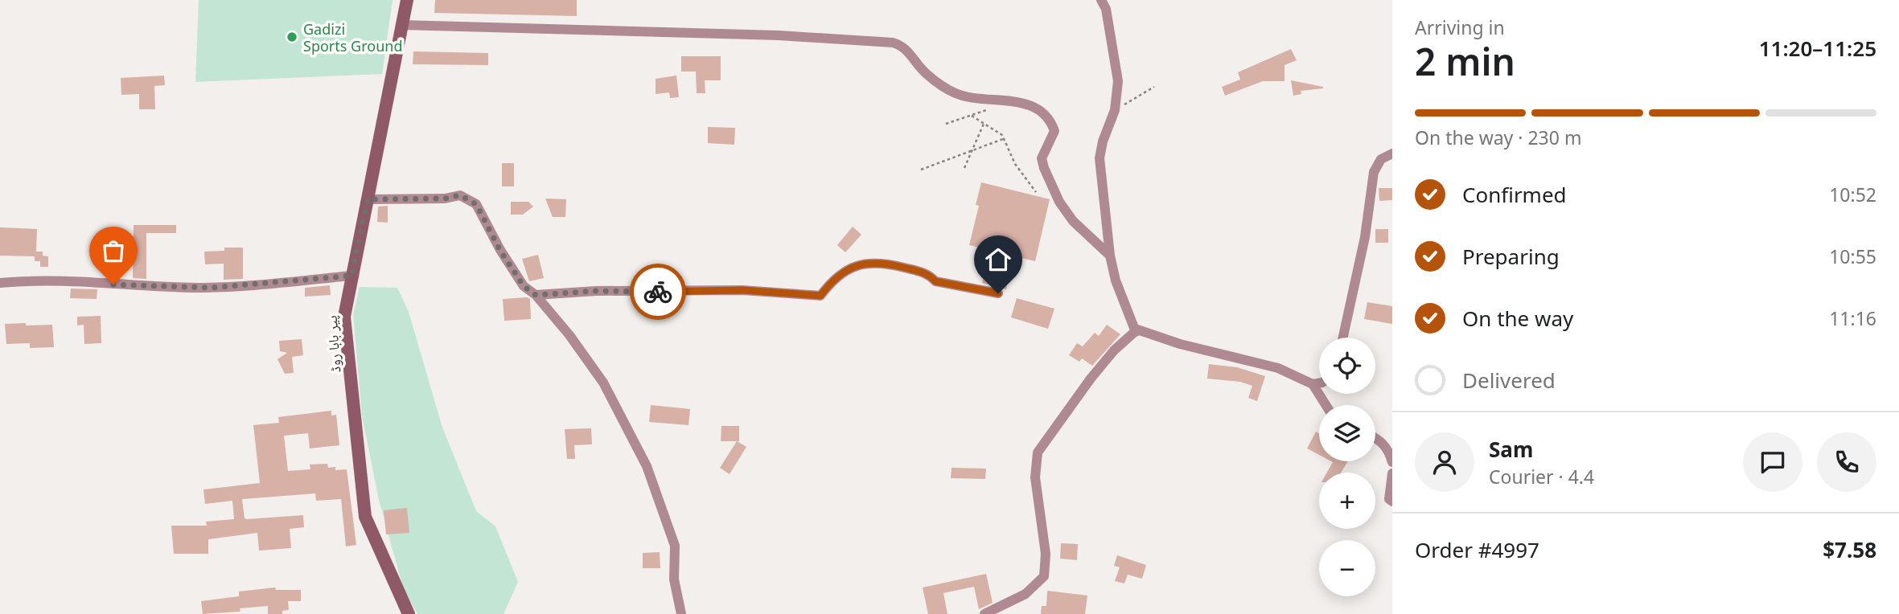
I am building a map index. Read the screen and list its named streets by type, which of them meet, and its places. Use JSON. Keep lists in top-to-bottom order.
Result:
{
  "streets": {
    "main road": ["پیر بابا روڈ"]
  },
  "places": ["Gadizi Sports Ground"],
  "page": {
    "heading": ["2 min", "Arriving in", "11:20–11:25"],
    "panel": [
      "Sam",
      "Courier · 4.4",
      "Order #4997",
      "$7.58"
    ],
    "bar": "On the way · 230 m",
    "list": [
      ["Confirmed", "10:52"],
      ["Preparing", "10:55"],
      ["On the way", "11:16"],
      "Delivered"
    ],
    "map_buttons": ["+", "−"]
  }
}
